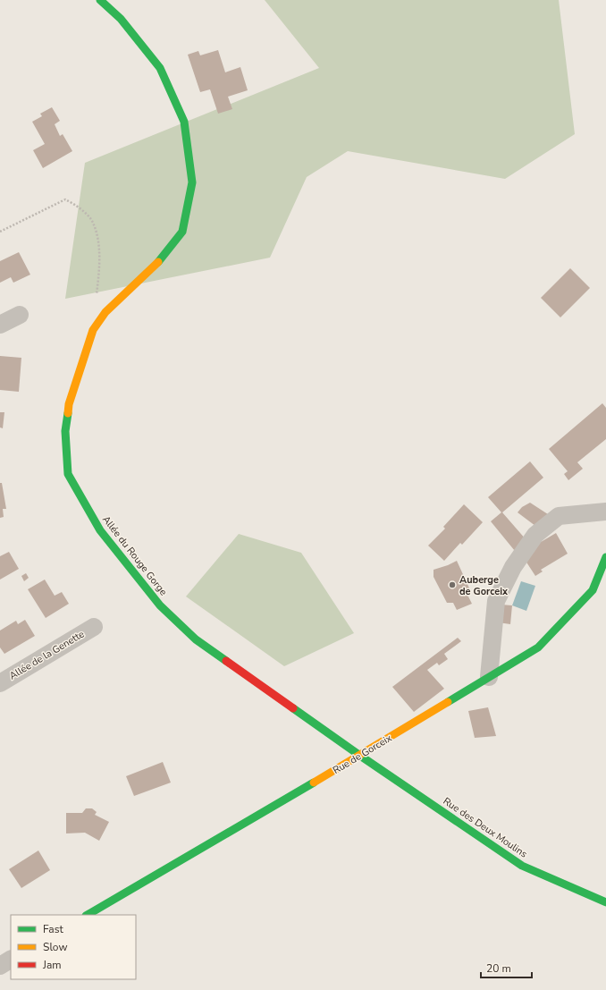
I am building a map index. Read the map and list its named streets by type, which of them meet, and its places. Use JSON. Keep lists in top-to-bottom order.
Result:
{
  "streets": {
    "street": [
      "Allée du Rouge Gorge",
      "Allée de la Genette",
      "Rue de Gorceix",
      "Rue des Deux Moulins"
    ]
  },
  "crossings": [
    ["Allée du Rouge Gorge", "Rue de Gorceix"],
    ["Allée du Rouge Gorge", "Rue des Deux Moulins"],
    ["Rue de Gorceix", "Rue des Deux Moulins"]
  ],
  "places": ["Auberge de Gorceix"],
  "legend": ["Fast", "Slow", "Jam"],
  "scale_bar": "20 m"
}
